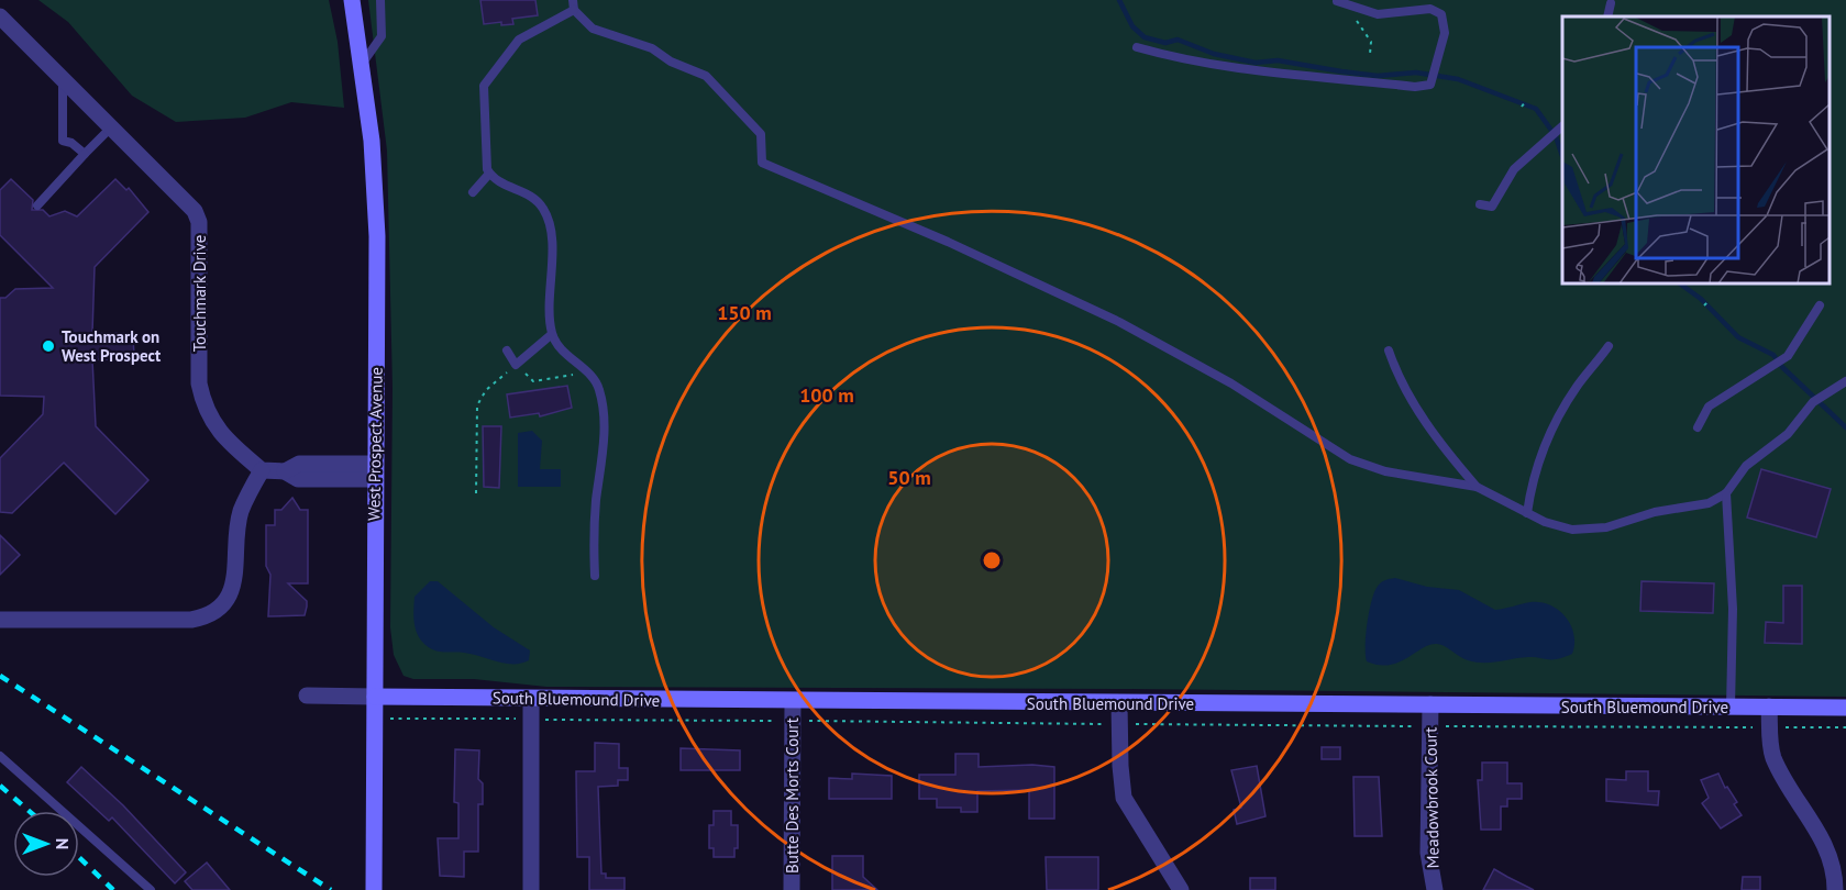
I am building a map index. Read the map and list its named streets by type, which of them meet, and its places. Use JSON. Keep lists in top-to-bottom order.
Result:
{
  "streets": {
    "main road": ["West Prospect Avenue", "South Bluemound Drive"],
    "street": ["Touchmark Drive", "Butte Des Morts Court", "Meadowbrook Court"]
  },
  "crossings": [
    ["West Prospect Avenue", "South Bluemound Drive"],
    ["South Bluemound Drive", "Butte Des Morts Court"],
    ["South Bluemound Drive", "Meadowbrook Court"]
  ],
  "places": ["Touchmark on West Prospect"],
  "north": "right",
  "rings": ["150 m", "100 m", "50 m"]
}
